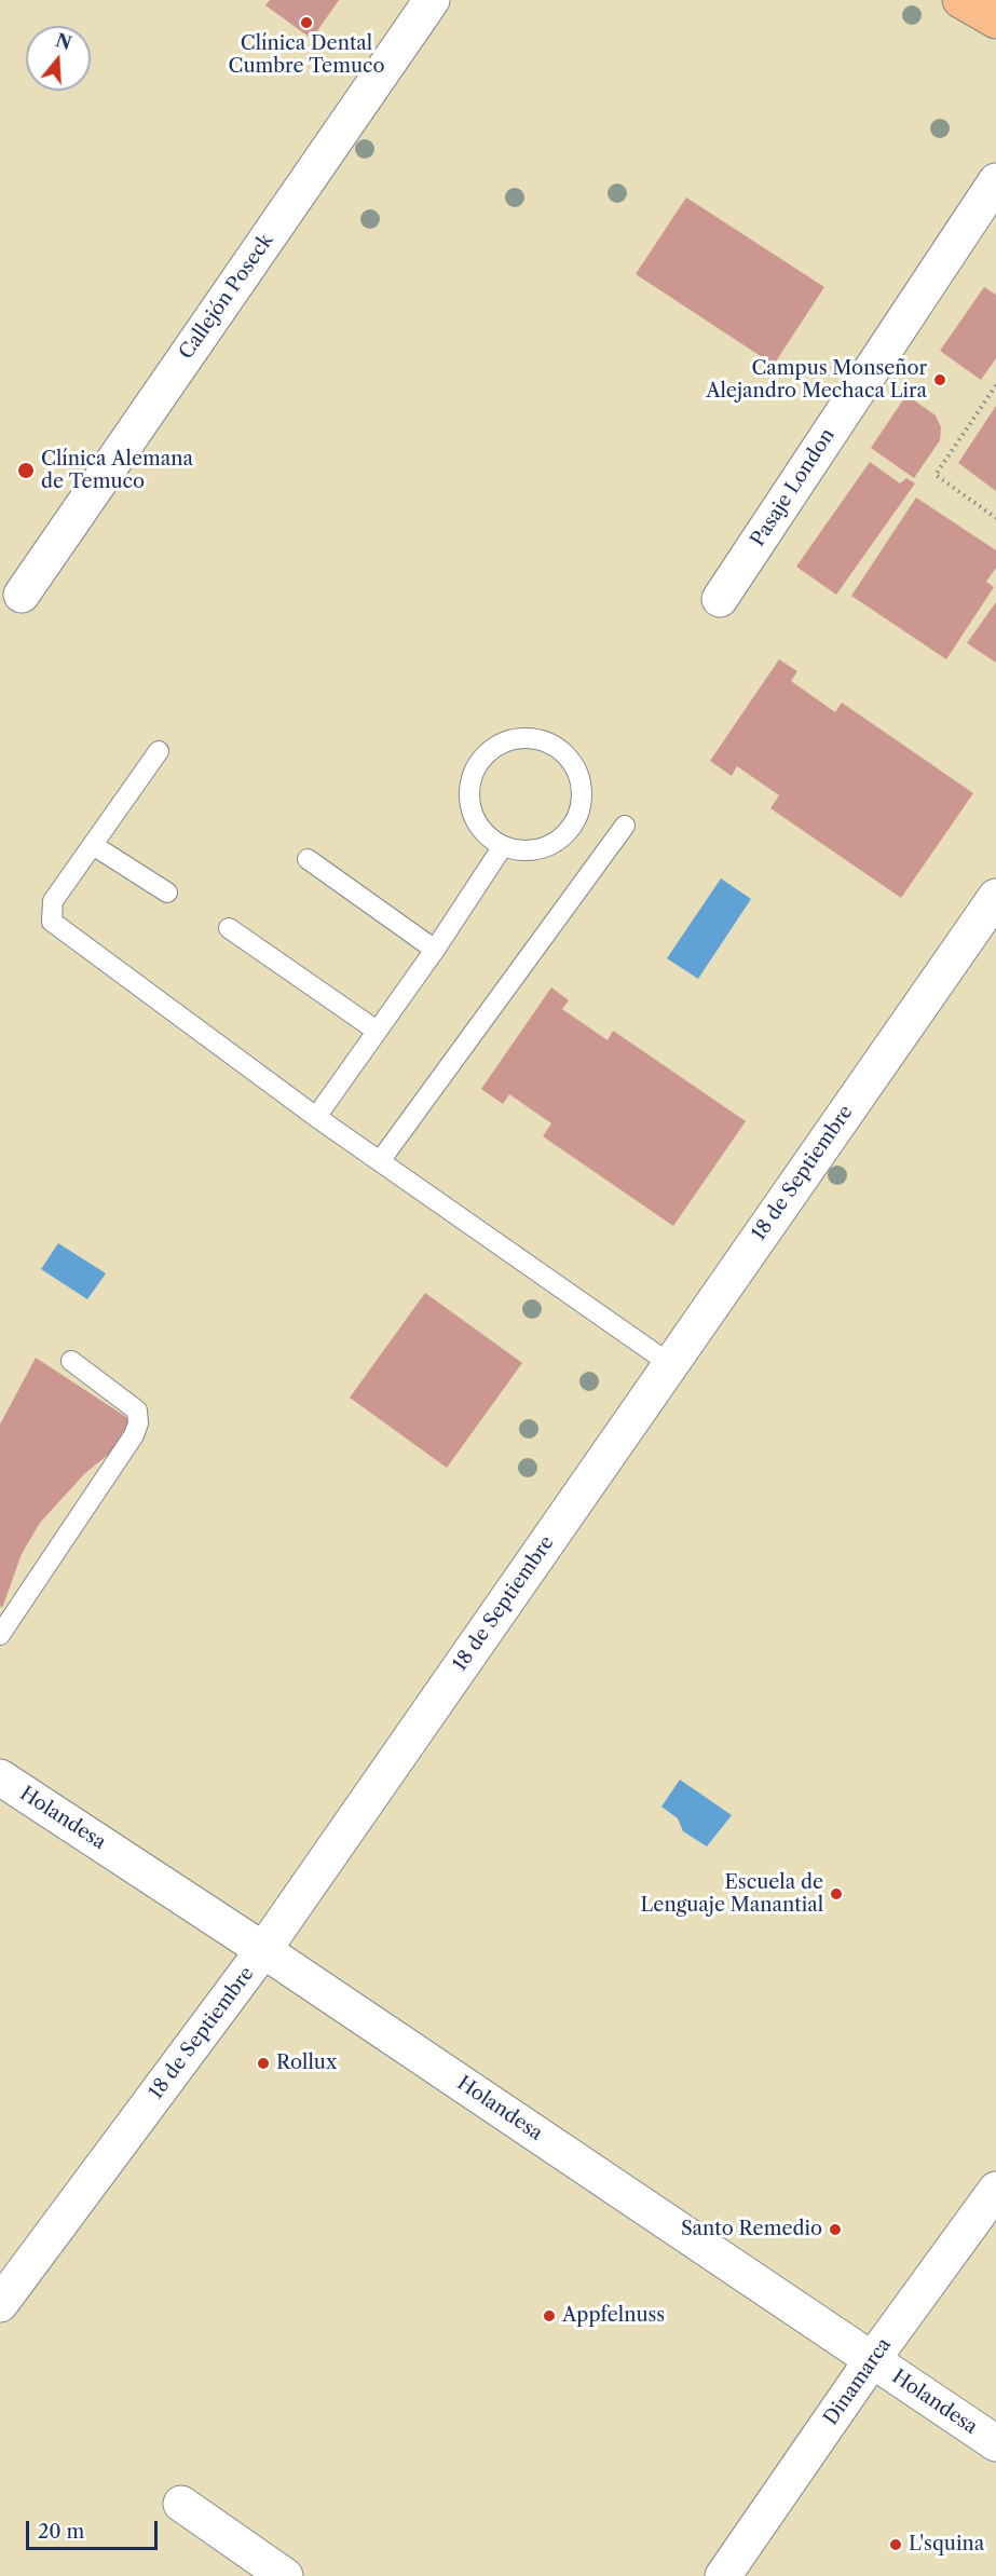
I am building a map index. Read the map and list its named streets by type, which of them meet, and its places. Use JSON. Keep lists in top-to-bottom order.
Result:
{
  "streets": {
    "street": [
      "Callejón Poseck",
      "Pasaje London",
      "18 de Septiembre",
      "Holandesa",
      "Dinamarca"
    ]
  },
  "crossings": [
    ["18 de Septiembre", "Holandesa"],
    ["Holandesa", "Dinamarca"]
  ],
  "places": [
    "Clínica Dental Cumbre Temuco",
    "Campus Monseñor Alejandro Mechaca Lira",
    "Clínica Alemana de Temuco",
    "Escuela de Lenguaje Manantial",
    "Rollux",
    "Santo Remedio",
    "Appfelnuss",
    "L'squina"
  ],
  "scale_bar": "20 m",
  "north": "top"
}
